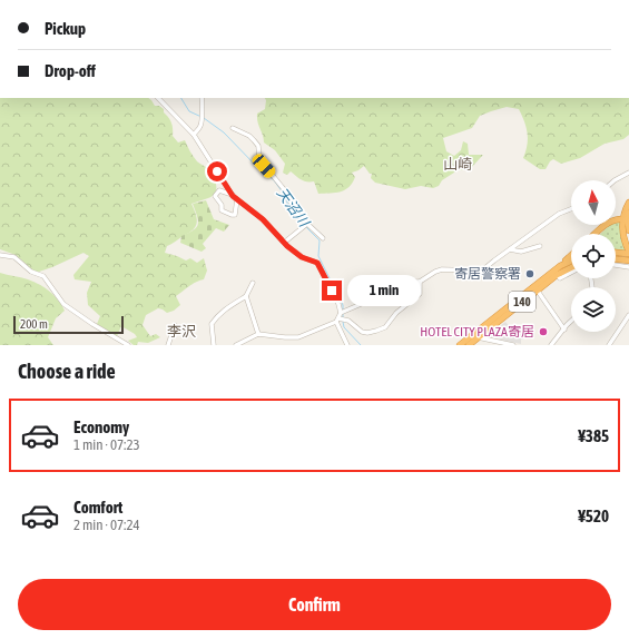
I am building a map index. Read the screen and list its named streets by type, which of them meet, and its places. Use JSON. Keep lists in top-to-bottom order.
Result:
{
  "streets": {
    "highway": ["140"]
  },
  "districts": ["山崎", "李沢"],
  "water": ["天沼川"],
  "places": ["寄居警察署", "HOTEL CITY PLAZA寄居"],
  "scale_bar": "200 m",
  "north": "top",
  "page": {
    "banner": ["Pickup", "Drop-off"],
    "bubble": "1 min",
    "scale": "200 m",
    "heading": "Choose a ride",
    "list": [
      {
        "name": "Economy",
        "note": "1 min · 07:23",
        "value": "¥385"
      },
      {
        "name": "Comfort",
        "note": "2 min · 07:24",
        "value": "¥520"
      }
    ],
    "buttons": "Confirm"
  }
}
